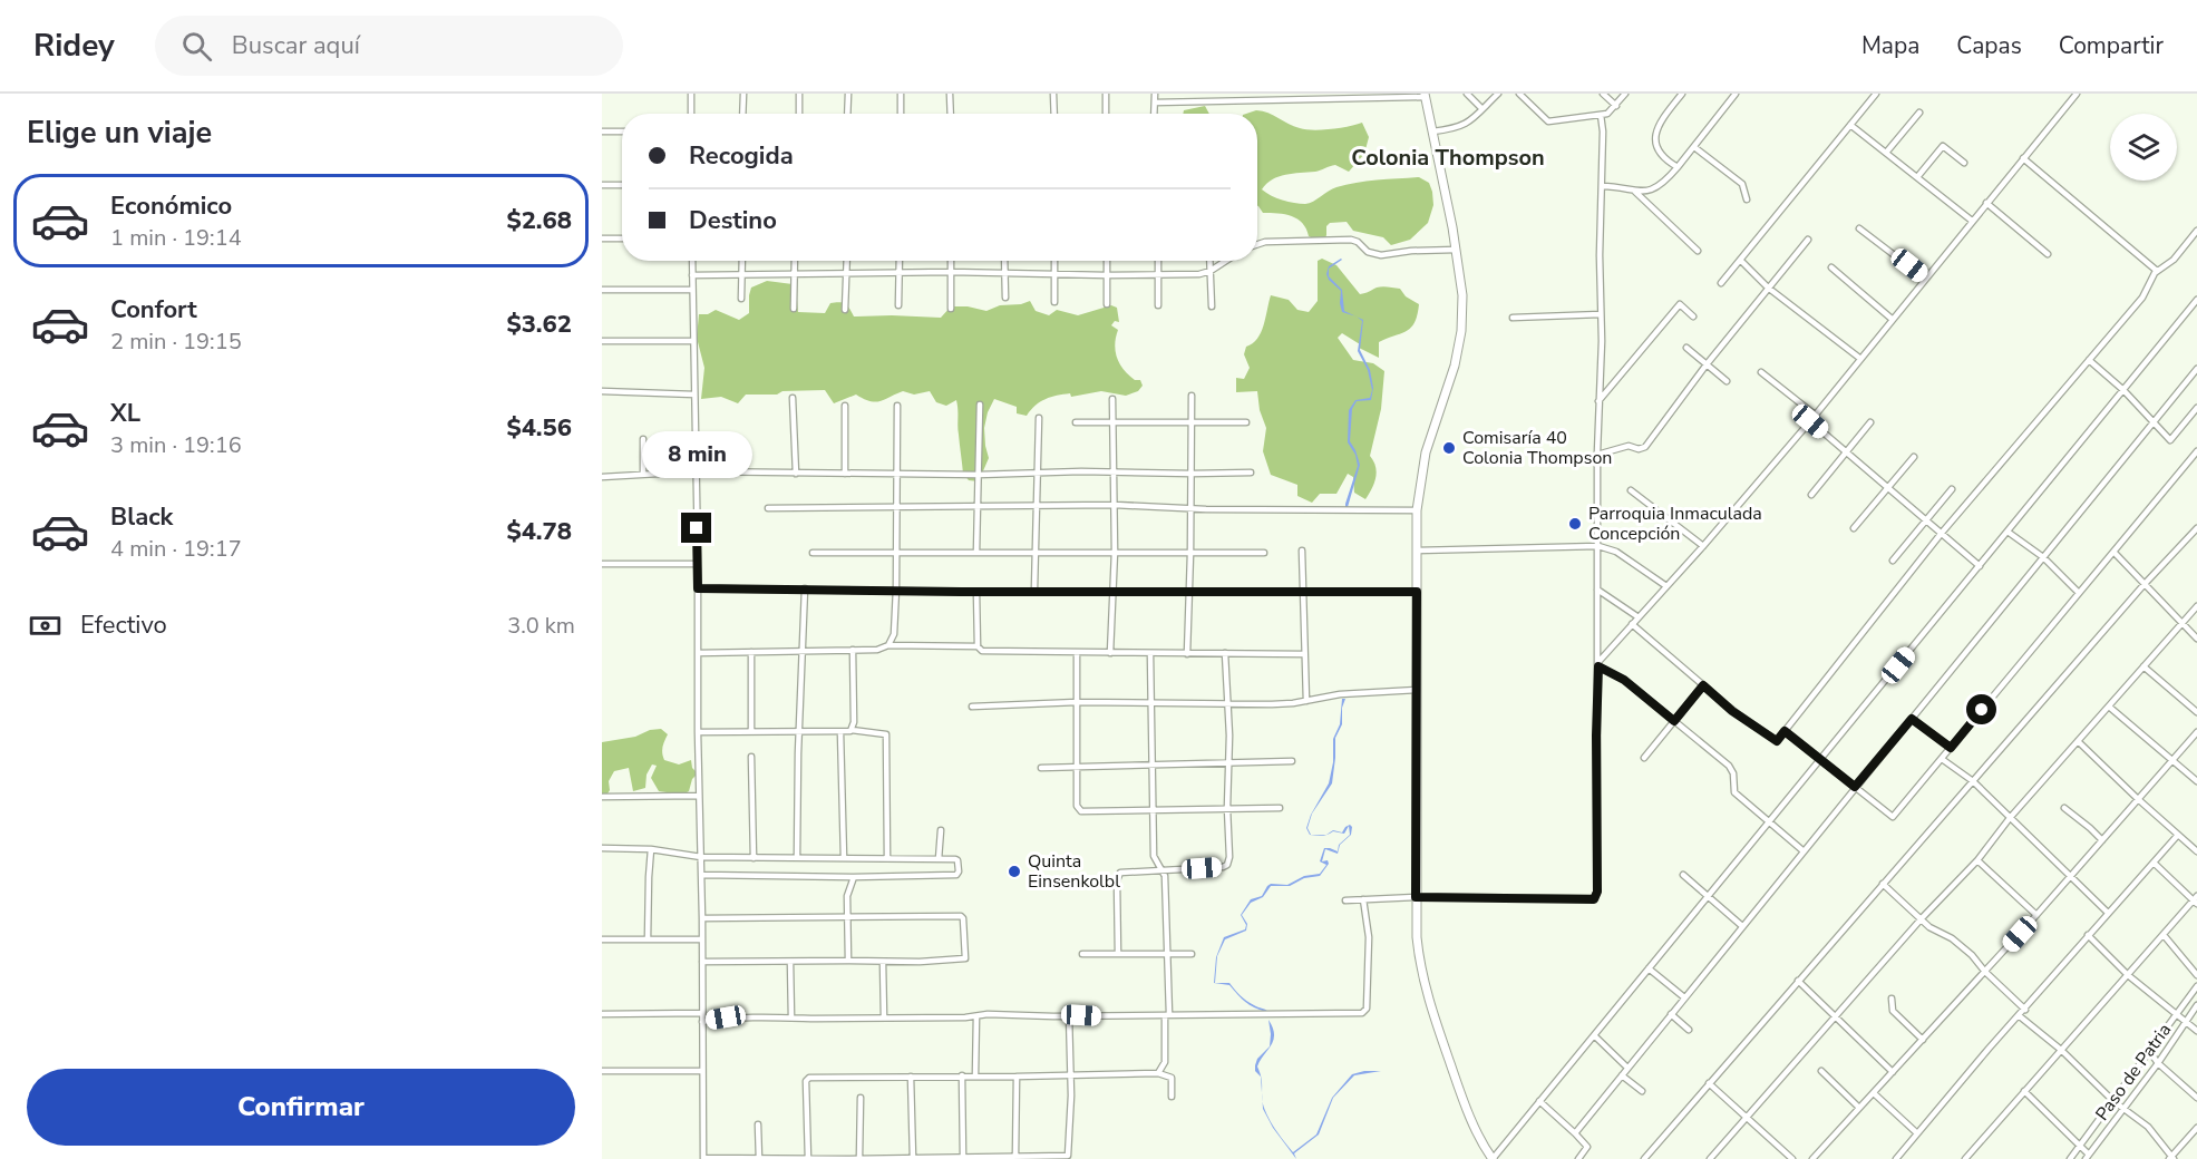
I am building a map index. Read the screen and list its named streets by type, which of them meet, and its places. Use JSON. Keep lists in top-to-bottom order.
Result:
{
  "streets": {
    "street": ["Paso de Patria"]
  },
  "districts": ["Colonia Thompson"],
  "places": ["Comisaría 40 Colonia Thompson", "Parroquia Inmaculada Concepción", "Quinta Einsenkolbl"],
  "page": {
    "header": "Ridey",
    "search": "Buscar aquí",
    "nav": ["Mapa", "Capas", "Compartir"],
    "heading": "Elige un viaje",
    "banner": ["Recogida", "Destino"],
    "list": [
      {
        "name": "Económico",
        "note": "1 min · 19:14",
        "value": "$2.68"
      },
      {
        "name": "Confort",
        "note": "2 min · 19:15",
        "value": "$3.62"
      },
      {
        "name": "XL",
        "note": "3 min · 19:16",
        "value": "$4.56"
      },
      {
        "name": "Black",
        "note": "4 min · 19:17",
        "value": "$4.78"
      }
    ],
    "bubble": "8 min",
    "pay": ["Efectivo", "3.0 km"],
    "buttons": "Confirmar"
  }
}
